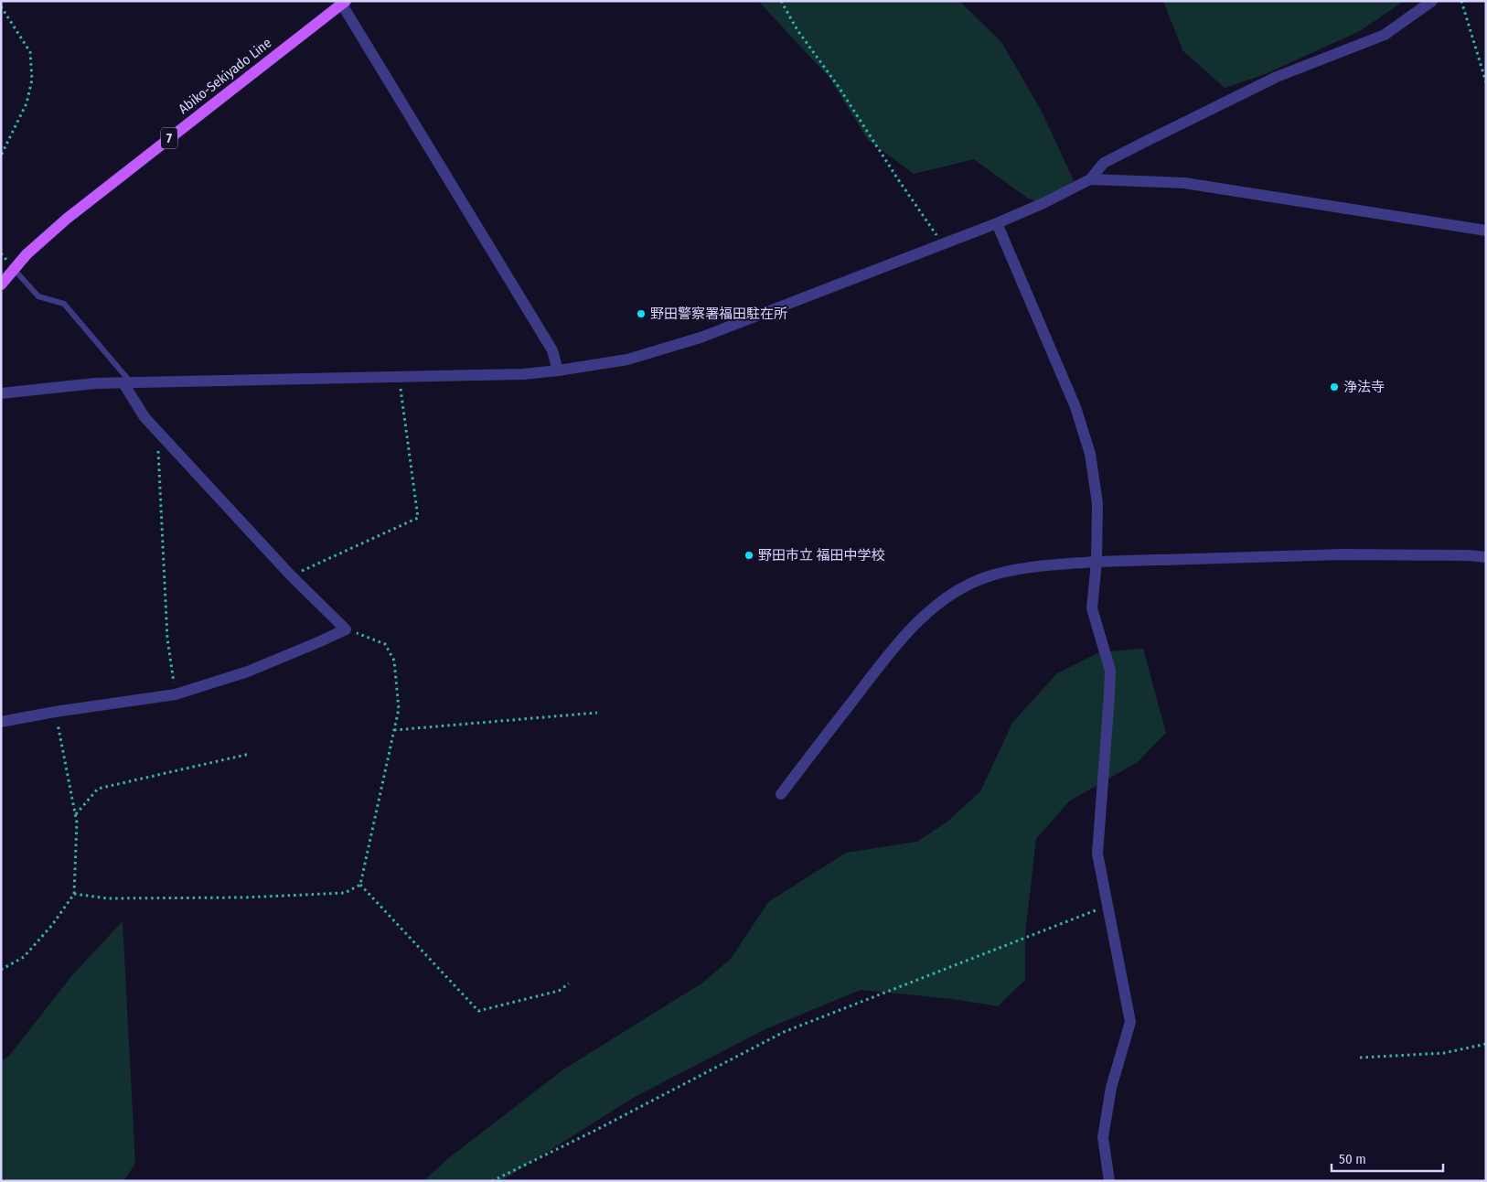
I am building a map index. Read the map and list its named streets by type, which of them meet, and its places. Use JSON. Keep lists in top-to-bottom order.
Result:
{
  "streets": {
    "main road": ["Abiko-Sekiyado Line", "7"]
  },
  "places": ["野田警察署福田駐在所", "浄法寺", "野田市立 福田中学校"],
  "scale_bar": "50 m"
}
